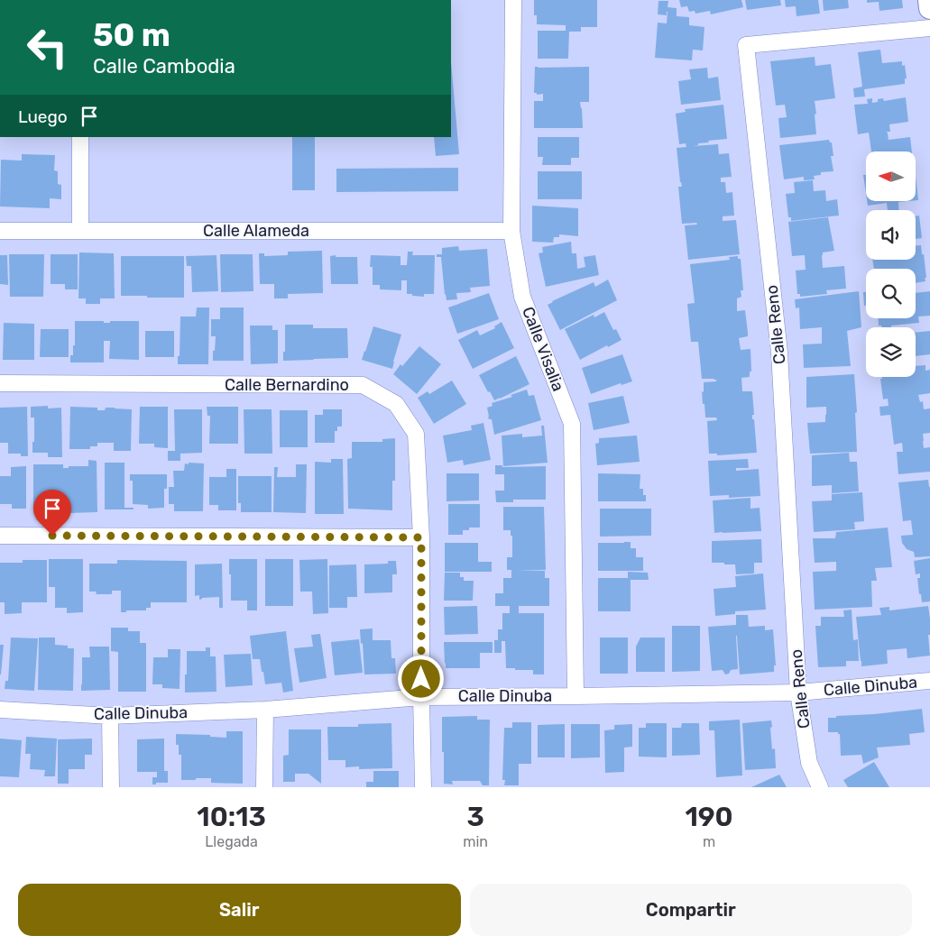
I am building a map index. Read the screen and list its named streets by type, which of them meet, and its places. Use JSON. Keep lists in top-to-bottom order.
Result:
{
  "streets": {
    "street": [
      "Calle Alameda",
      "Calle Reno",
      "Calle Visalia",
      "Calle Bernardino",
      "Calle Dinuba"
    ]
  },
  "crossings": [
    ["Calle Alameda", "Calle Visalia"],
    ["Calle Reno", "Calle Dinuba"],
    ["Calle Visalia", "Calle Dinuba"],
    ["Calle Bernardino", "Calle Dinuba"]
  ],
  "north": "left",
  "page": {
    "turn": ["50 m", "Calle Cambodia"],
    "then": "Luego",
    "eta": [
      "10:13",
      "Llegada",
      "3",
      "min",
      "190",
      "m"
    ],
    "buttons": ["Salir", "Compartir"]
  }
}
